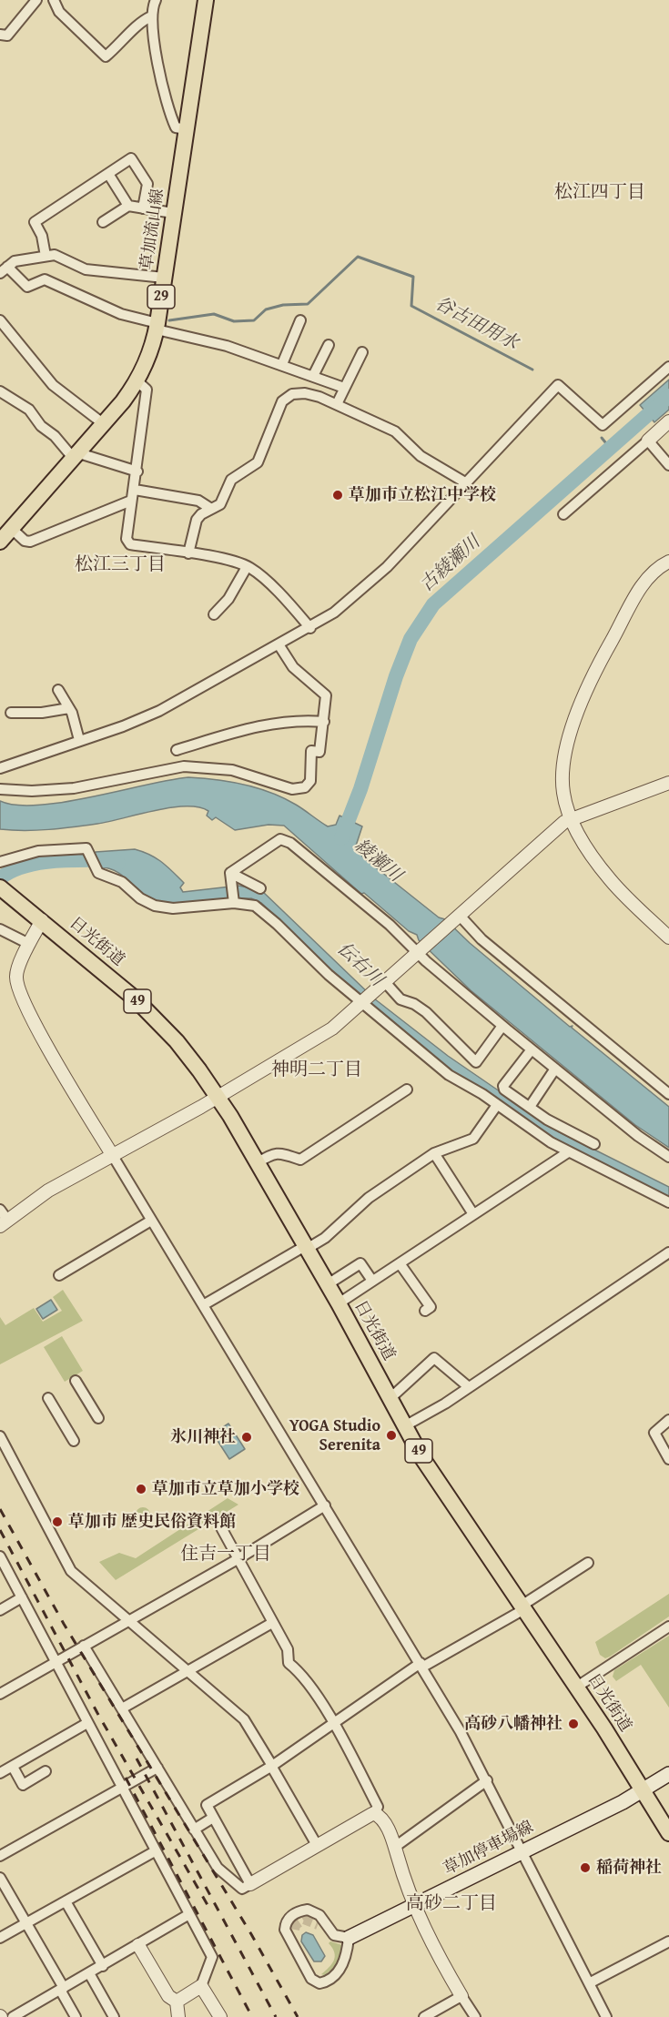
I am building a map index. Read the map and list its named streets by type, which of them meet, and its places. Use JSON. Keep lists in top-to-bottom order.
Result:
{
  "streets": {
    "main road": [
      "草加流山線",
      "29",
      "日光街道",
      "49",
      "草加停車場線"
    ]
  },
  "crossings": [
    ["日光街道", "草加停車場線"]
  ],
  "districts": [
    "松江四丁目",
    "松江三丁目",
    "神明二丁目",
    "住吉一丁目",
    "高砂二丁目"
  ],
  "water": [
    "谷古田用水",
    "古綾瀬川",
    "綾瀬川",
    "伝右川"
  ],
  "places": [
    "草加市立松江中学校",
    "YOGA Studio Serenita",
    "氷川神社",
    "草加市立草加小学校",
    "草加市 歴史民俗資料館",
    "高砂八幡神社",
    "稲荷神社"
  ]
}
